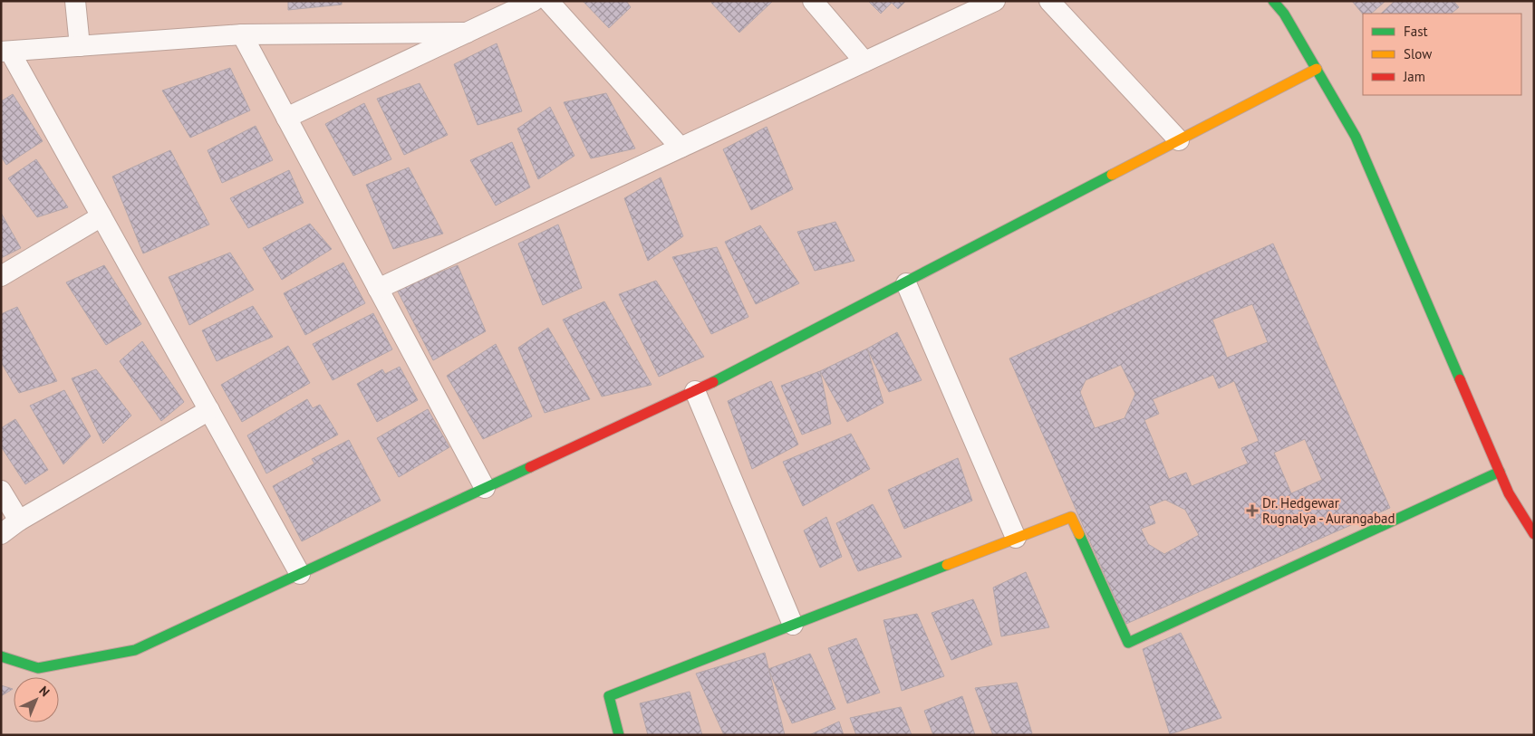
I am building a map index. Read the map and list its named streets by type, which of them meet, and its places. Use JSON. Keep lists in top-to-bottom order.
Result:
{
  "places": {
    "health": ["Dr. Hedgewar Rugnalya - Aurangabad"]
  },
  "legend": ["Fast", "Slow", "Jam"],
  "north": "top right"
}
